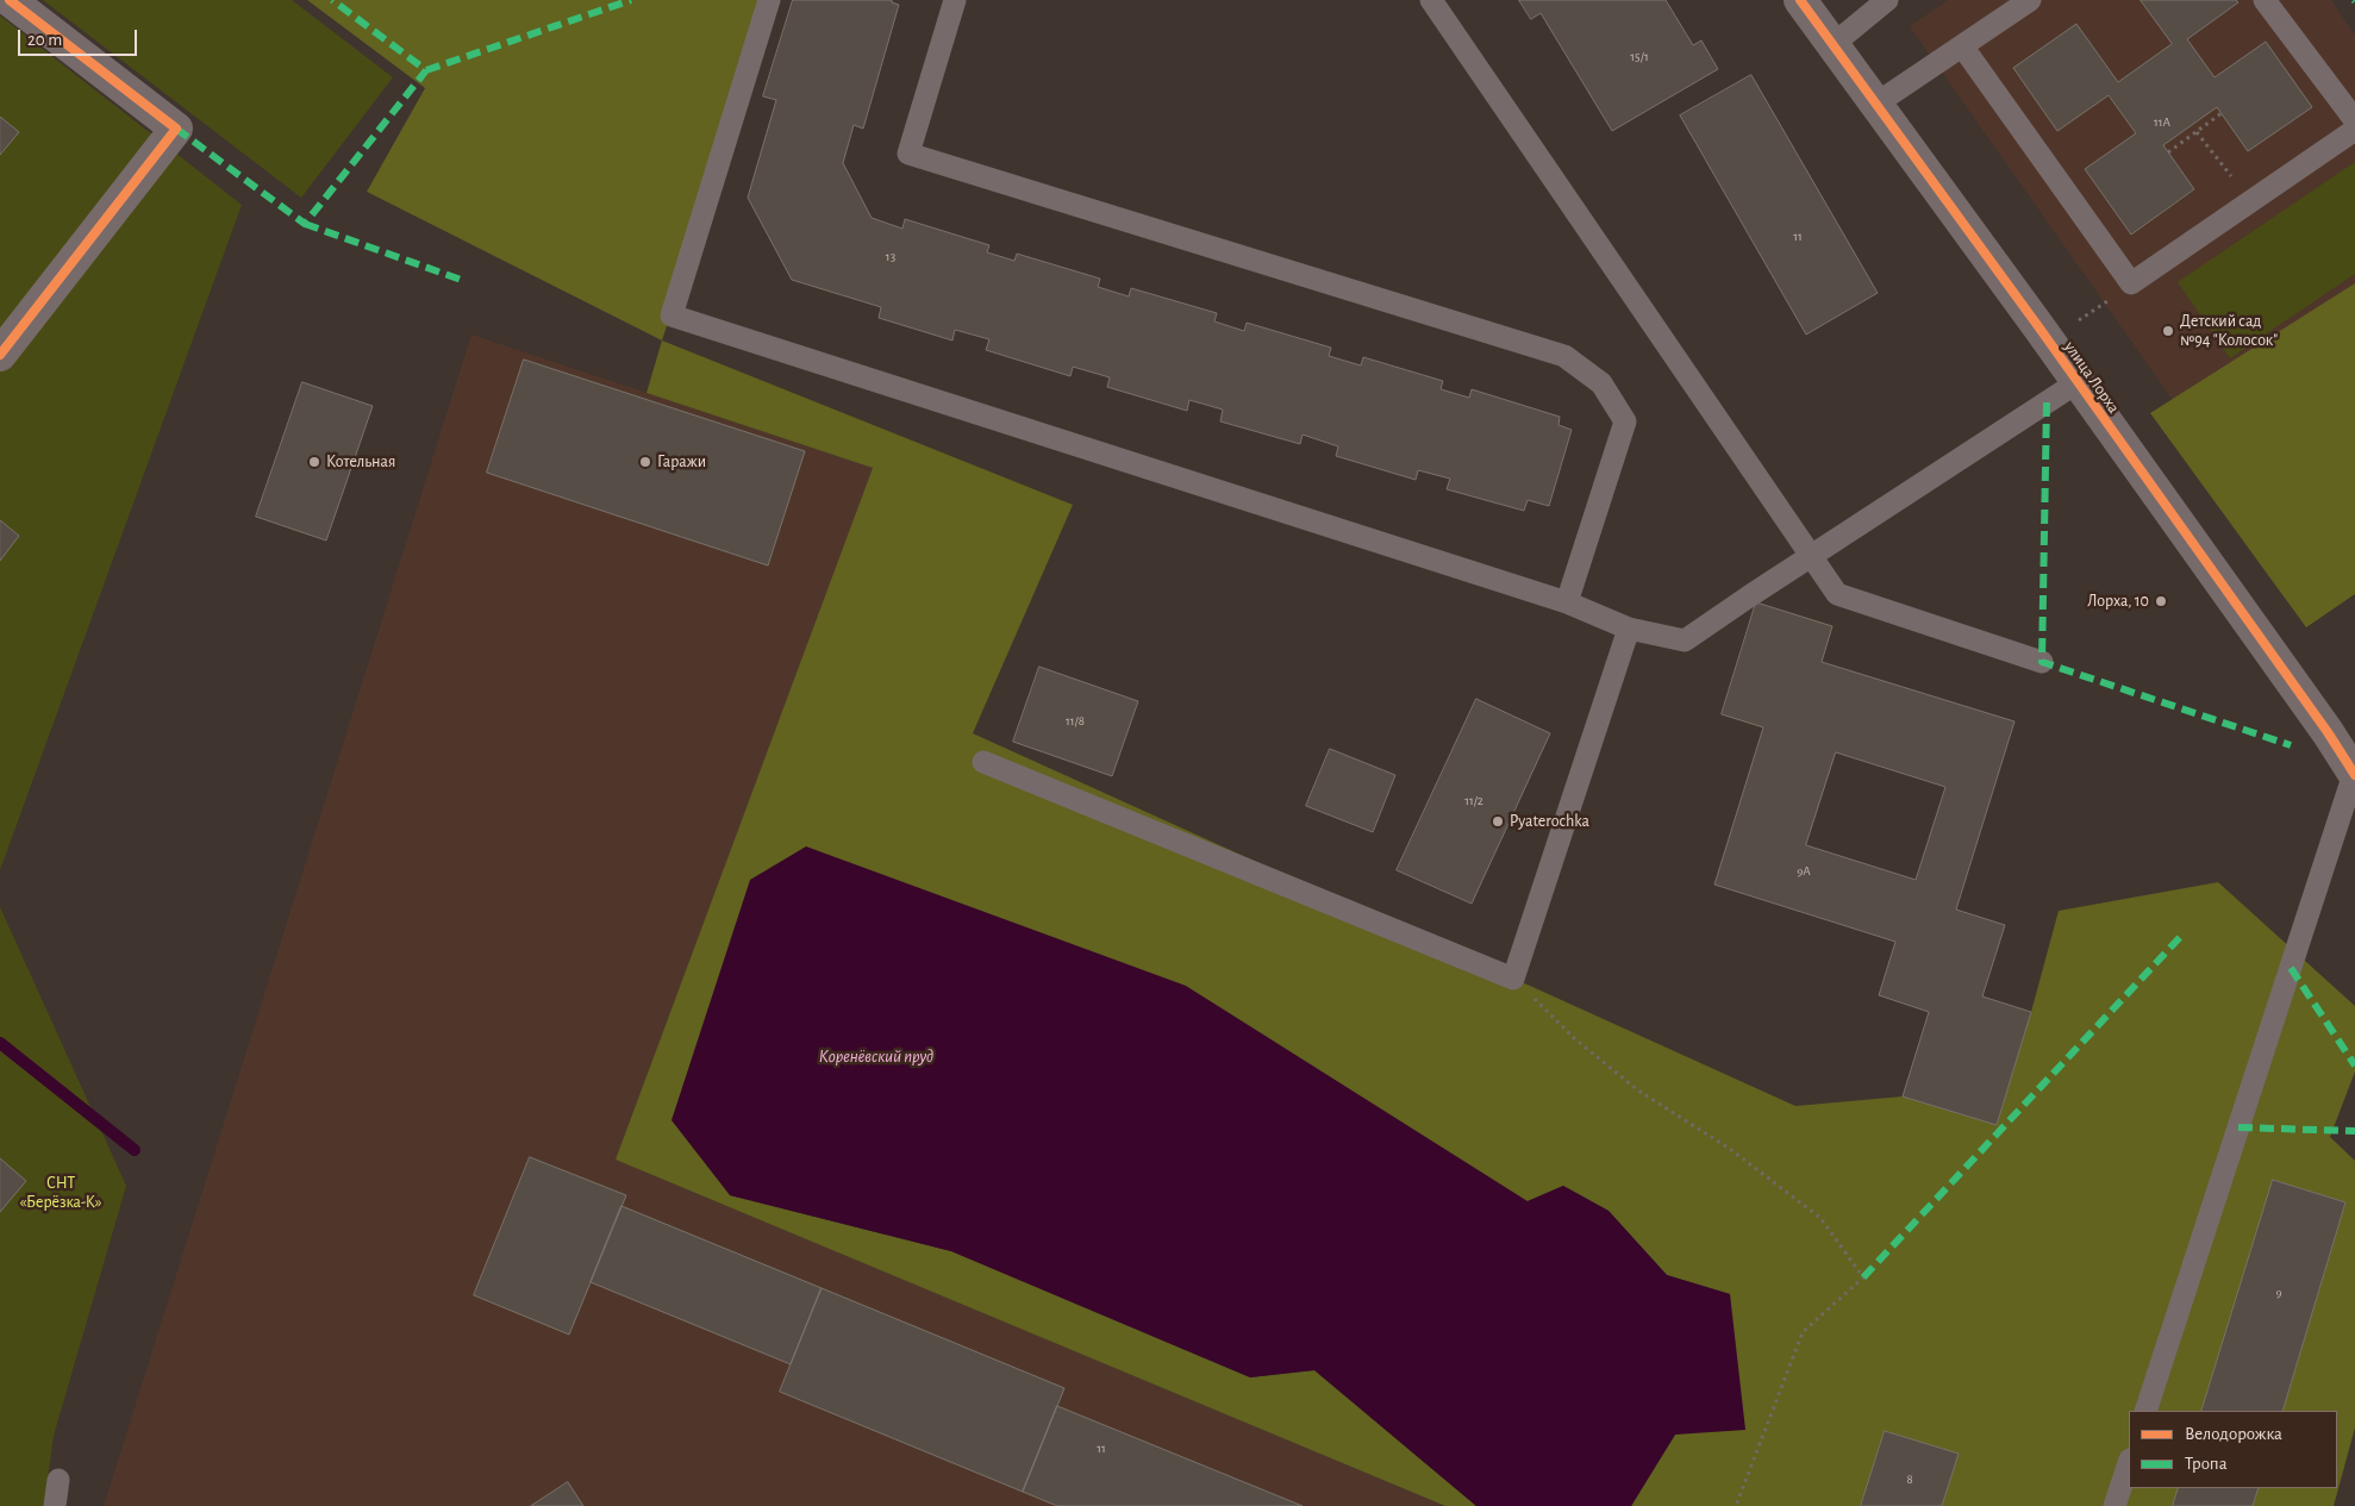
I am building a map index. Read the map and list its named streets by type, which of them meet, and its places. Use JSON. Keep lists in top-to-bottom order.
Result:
{
  "streets": {
    "street": ["улица Лорха"]
  },
  "water": ["Коренёвский пруд"],
  "parks": ["СНТ «Берёзка-К»"],
  "places": [
    "Детский сад №94 \"Колосок\"",
    "Котельная",
    "Гаражи",
    "Лорха, 10",
    "Pyaterochka"
  ],
  "house_numbers": [
    "15/1",
    "11А",
    "11",
    "13",
    "11/8",
    "11/2",
    "9А",
    "9",
    "11",
    "8"
  ],
  "legend": ["Велодорожка", "Тропа"],
  "scale_bar": "20 m"
}
